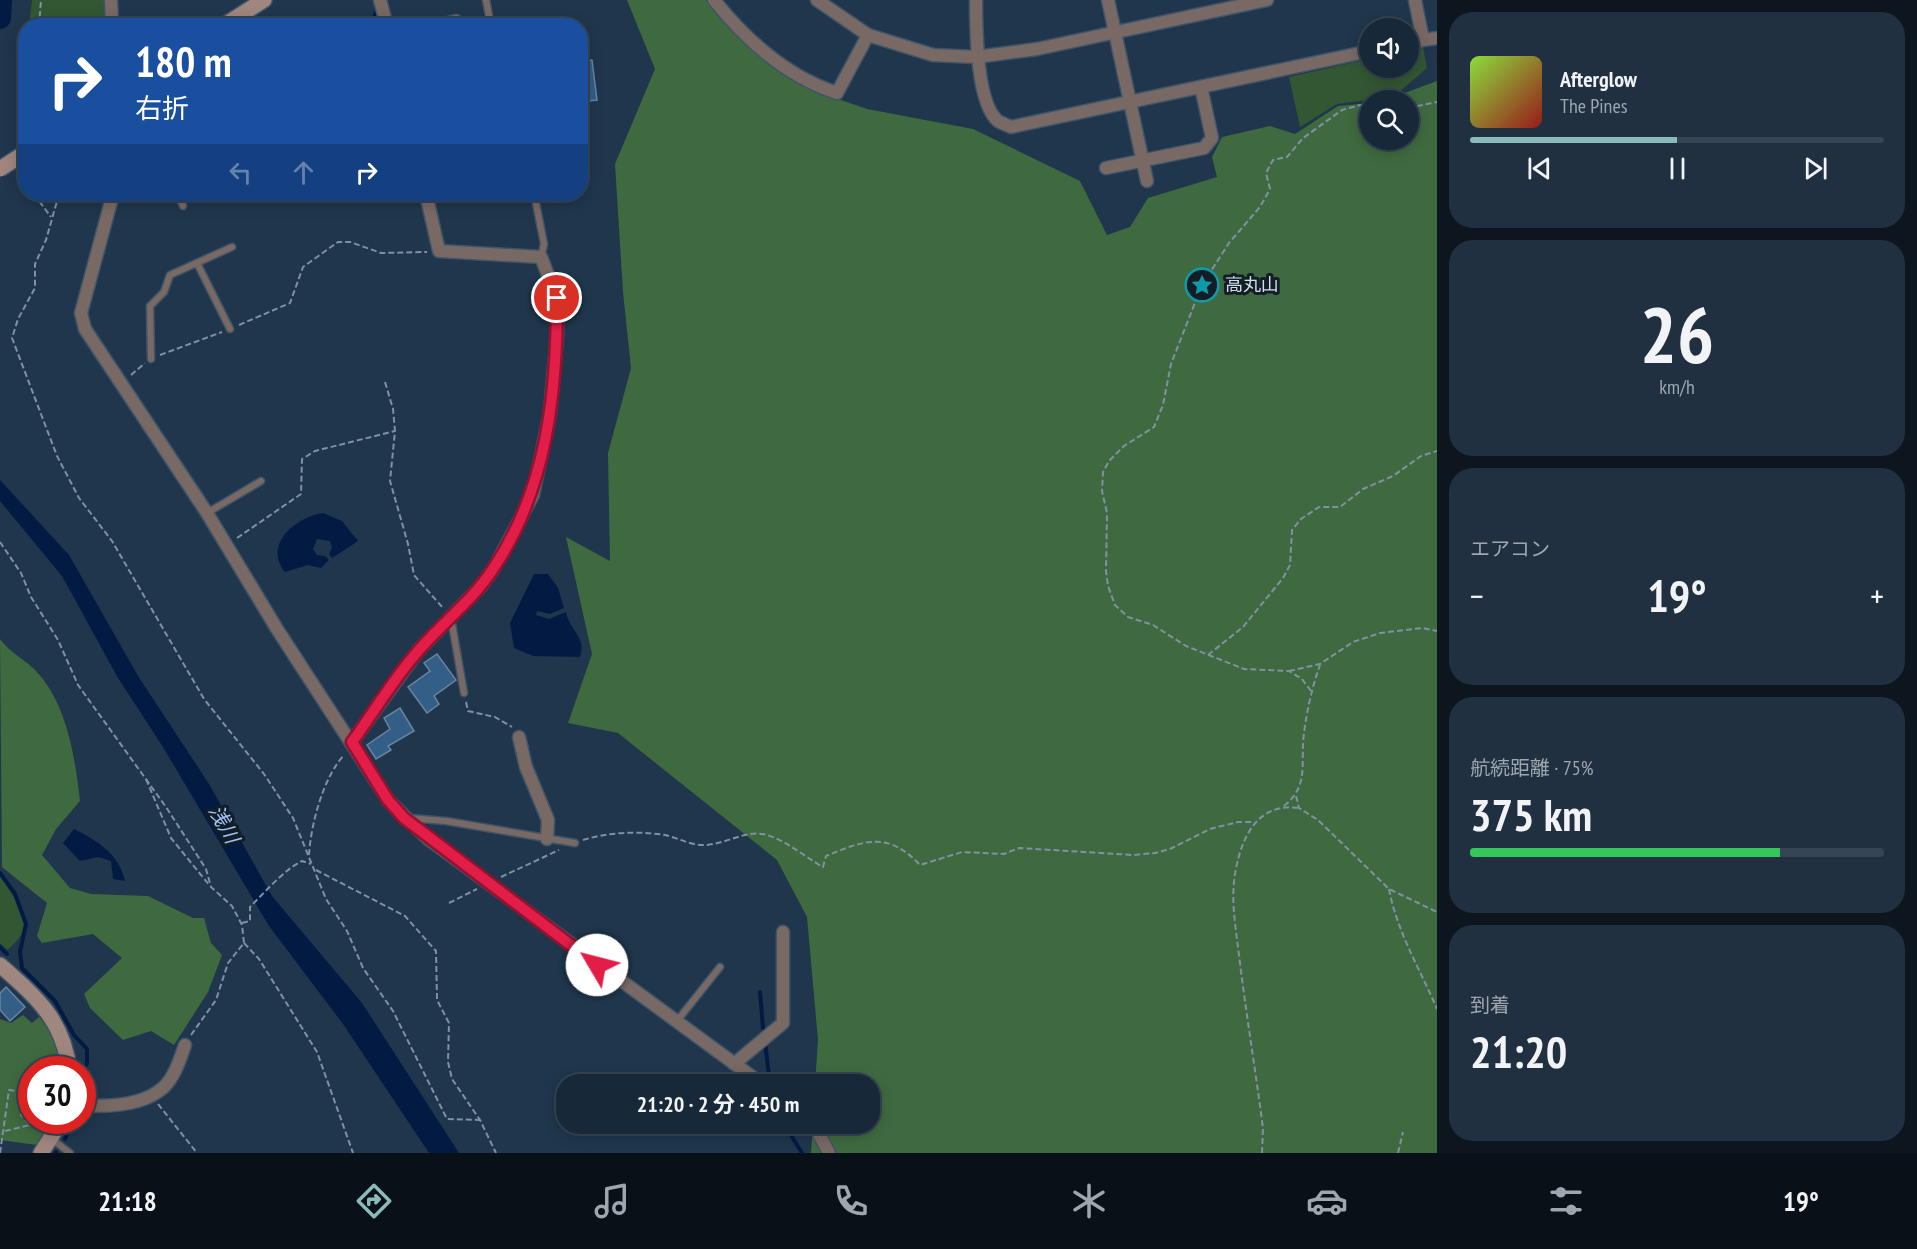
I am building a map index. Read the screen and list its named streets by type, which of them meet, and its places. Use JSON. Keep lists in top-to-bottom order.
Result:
{
  "water": ["浅川"],
  "places": {
    "place": ["高丸山"]
  },
  "page": {
    "turn": ["180 m", "右折"],
    "song": ["Afterglow", "The Pines"],
    "tile": [
      ["26", "km/h"],
      "エアコン",
      ["航続距離 · 75%", "375 km"],
      ["到着", "21:20"]
    ],
    "heat": ["−", "19°", "+"],
    "limit": "30",
    "trip": "21:20 · 2 分 · 450 m",
    "tabs": ["21:18", "19°"]
  }
}
